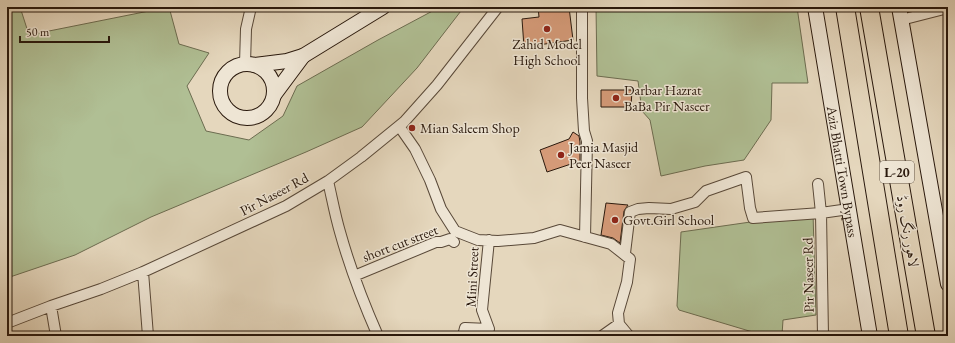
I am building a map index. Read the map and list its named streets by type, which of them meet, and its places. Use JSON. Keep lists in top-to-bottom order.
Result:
{
  "streets": {
    "highway": ["L-20", "لاہور رنگ روڈ"],
    "street": [
      "Aziz Bhatti Town Bypass",
      "Pir Naseer Rd",
      "short cut street",
      "Mini Street"
    ]
  },
  "places": [
    "Zahid Model High School",
    "Darbar Hazrat BaBa Pir Naseer",
    "Mian Saleem Shop",
    "Jamia Masjid Peer Naseer",
    "Govt.Girl School"
  ],
  "scale_bar": "50 m"
}
